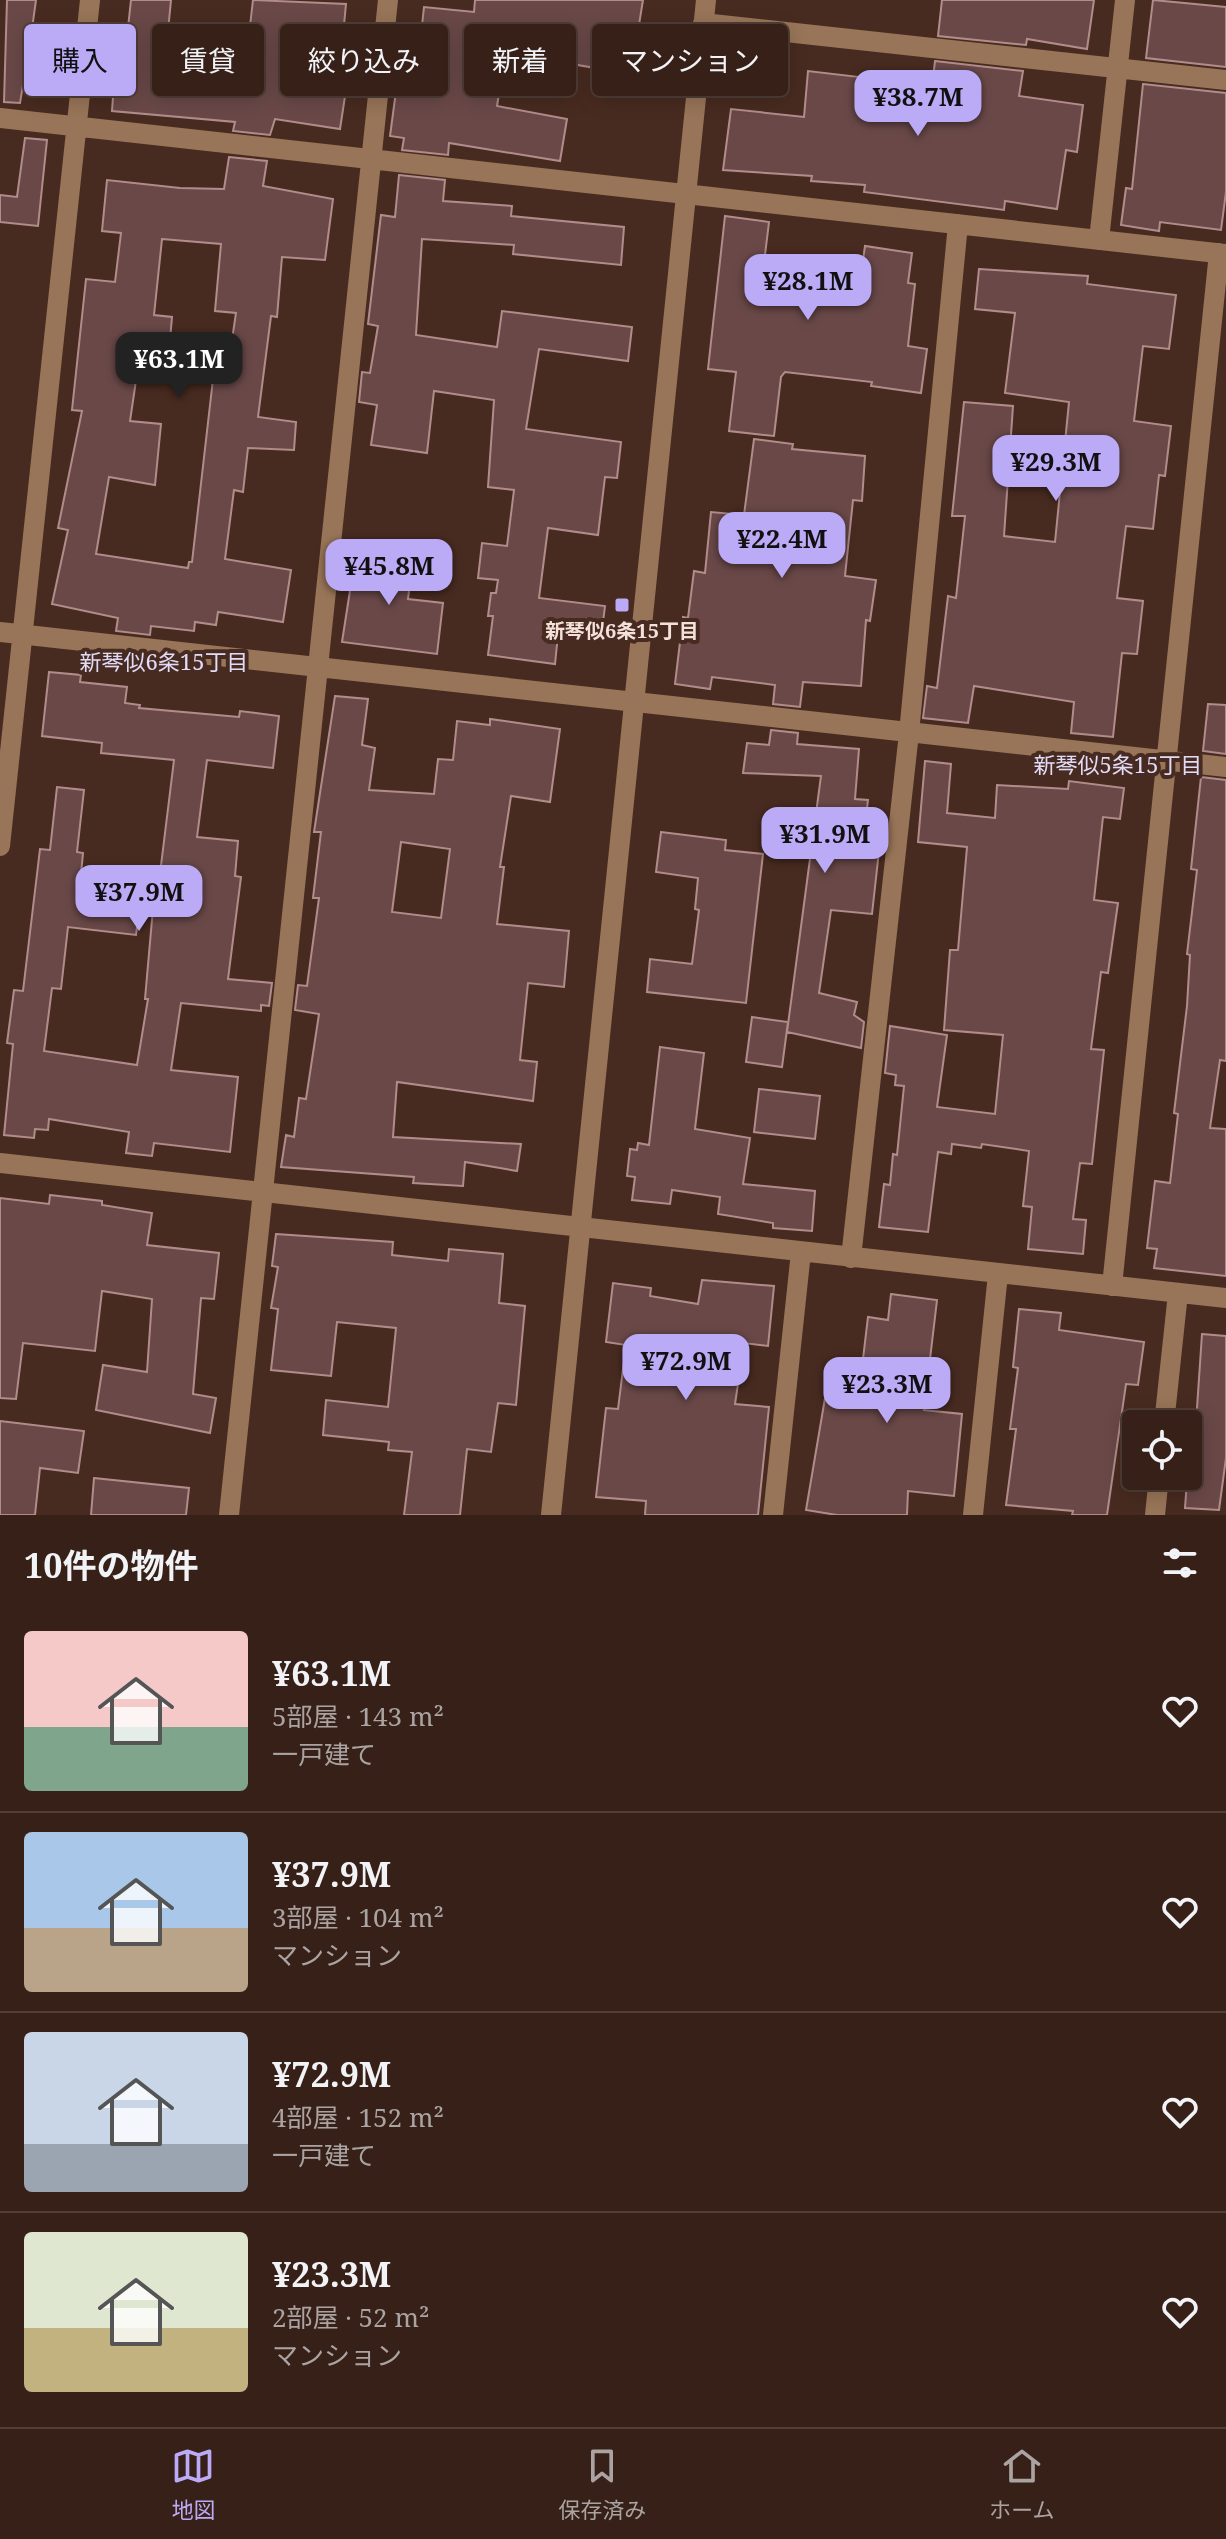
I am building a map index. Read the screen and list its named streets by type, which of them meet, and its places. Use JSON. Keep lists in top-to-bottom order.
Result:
{
  "districts": ["新琴似6条15丁目", "新琴似5条15丁目"],
  "places": {
    "transit": ["新琴似6条15丁目"]
  },
  "page": {
    "chip": [
      "購入",
      "賃貸",
      "絞り込み",
      "新着",
      "マンション"
    ],
    "price": [
      "¥38.7M",
      "¥28.1M",
      "¥63.1M",
      "¥29.3M",
      "¥22.4M",
      "¥45.8M",
      "¥31.9M",
      "¥37.9M",
      "¥72.9M",
      "¥23.3M"
    ],
    "heading": "10件の物件",
    "list": [
      {
        "name": "¥63.1M",
        "note": "5部屋 · 143 m² · 一戸建て"
      },
      {
        "name": "¥37.9M",
        "note": "3部屋 · 104 m² · マンション"
      },
      {
        "name": "¥72.9M",
        "note": "4部屋 · 152 m² · 一戸建て"
      },
      {
        "name": "¥23.3M",
        "note": "2部屋 · 52 m² · マンション"
      }
    ],
    "tabs": ["地図", "保存済み", "ホーム"]
  }
}
